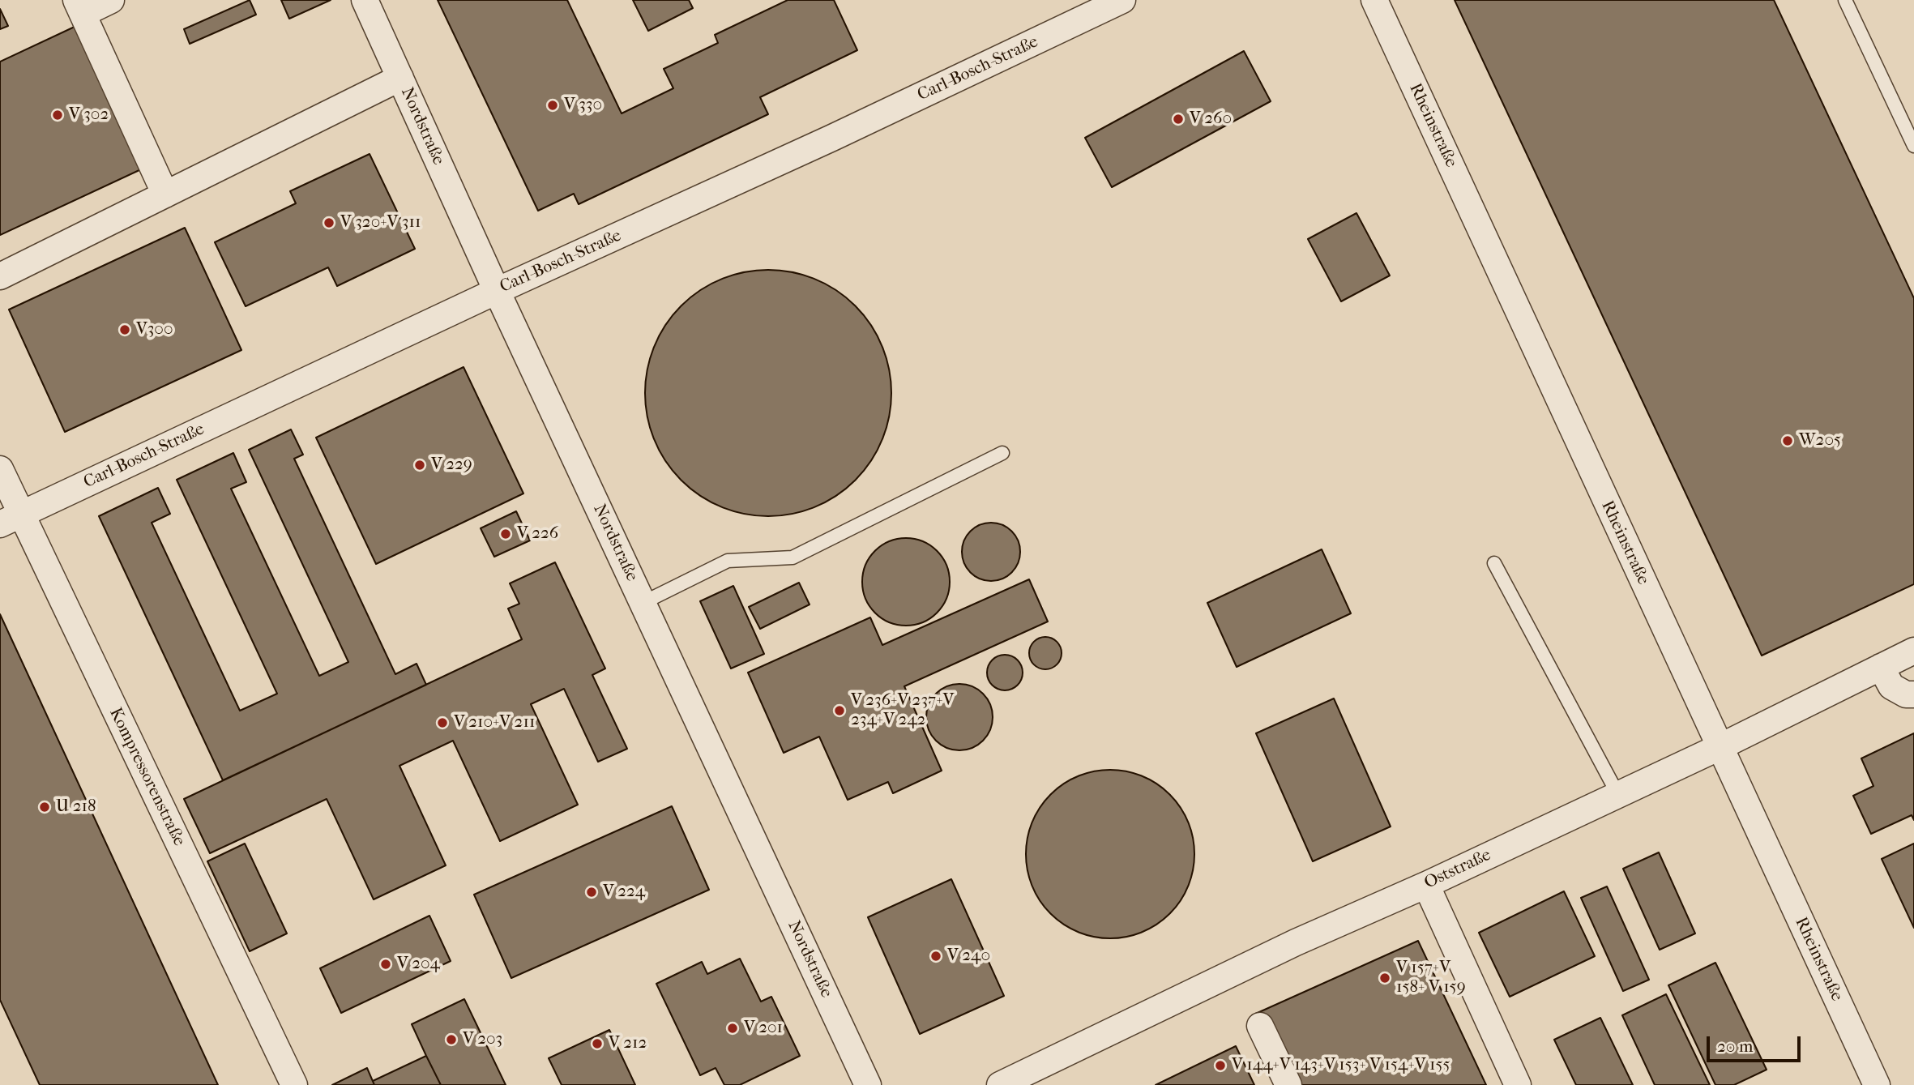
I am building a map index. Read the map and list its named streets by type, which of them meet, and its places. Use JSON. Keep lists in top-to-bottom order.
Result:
{
  "streets": {
    "street": [
      "Carl-Bosch-Straße",
      "Rheinstraße",
      "Nordstraße",
      "Kompressorenstraße",
      "Oststraße"
    ]
  },
  "crossings": [
    ["Carl-Bosch-Straße", "Nordstraße"],
    ["Carl-Bosch-Straße", "Kompressorenstraße"],
    ["Rheinstraße", "Oststraße"]
  ],
  "places": [
    "V 330",
    "V 302",
    "V 260",
    "V 320+V 311",
    "V300",
    "W205",
    "V 229",
    "V 226",
    "V 236+V 237+V 234+V 242",
    "V 210+V 211",
    "U 218",
    "V 224",
    "V 240",
    "V 204",
    "V 157+V 158+ V 159",
    "V 201",
    "V 203",
    "V 212",
    "V 144+V 143+V 153+ V 154+V 155"
  ],
  "scale_bar": "20 m"
}
